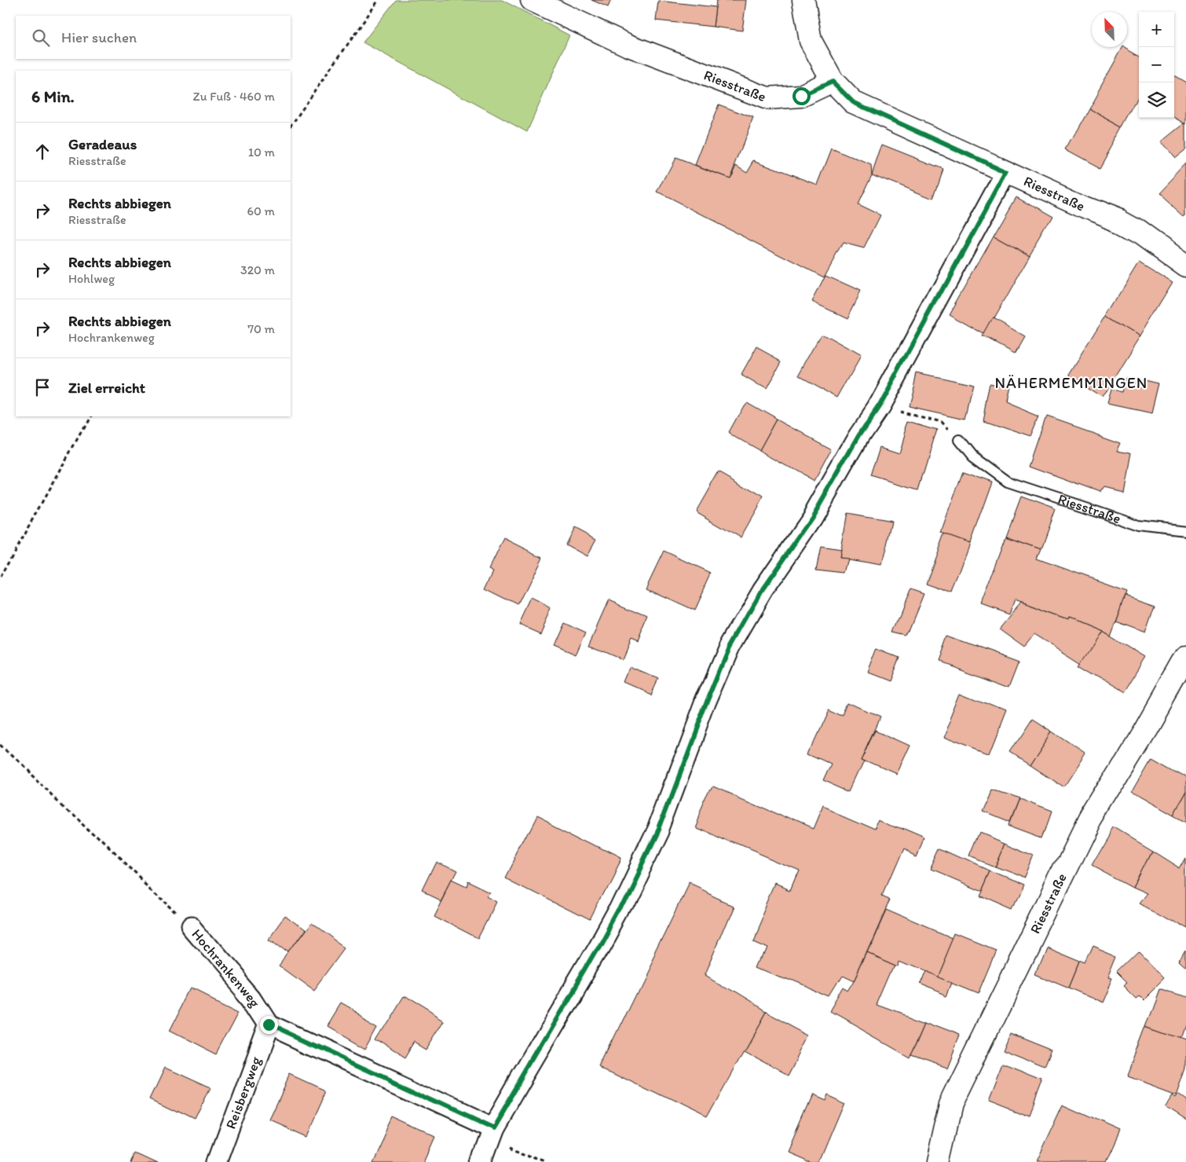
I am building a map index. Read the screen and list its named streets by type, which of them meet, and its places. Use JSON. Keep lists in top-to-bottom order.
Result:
{
  "streets": {
    "street": ["Riesstraße", "Hochrankenweg", "Reisbergweg"]
  },
  "crossings": [
    ["Hochrankenweg", "Reisbergweg"]
  ],
  "districts": ["NÄHERMEMMINGEN"],
  "north": "top left",
  "page": {
    "map_buttons": ["+", "−"],
    "search": "Hier suchen",
    "heading": ["6 Min.", "Zu Fuß · 460 m"],
    "list": [
      ["Geradeaus", "Riesstraße", "10 m"],
      ["Rechts abbiegen", "Riesstraße", "60 m"],
      ["Rechts abbiegen", "Hohlweg", "320 m"],
      ["Rechts abbiegen", "Hochrankenweg", "70 m"],
      "Ziel erreicht"
    ]
  }
}
